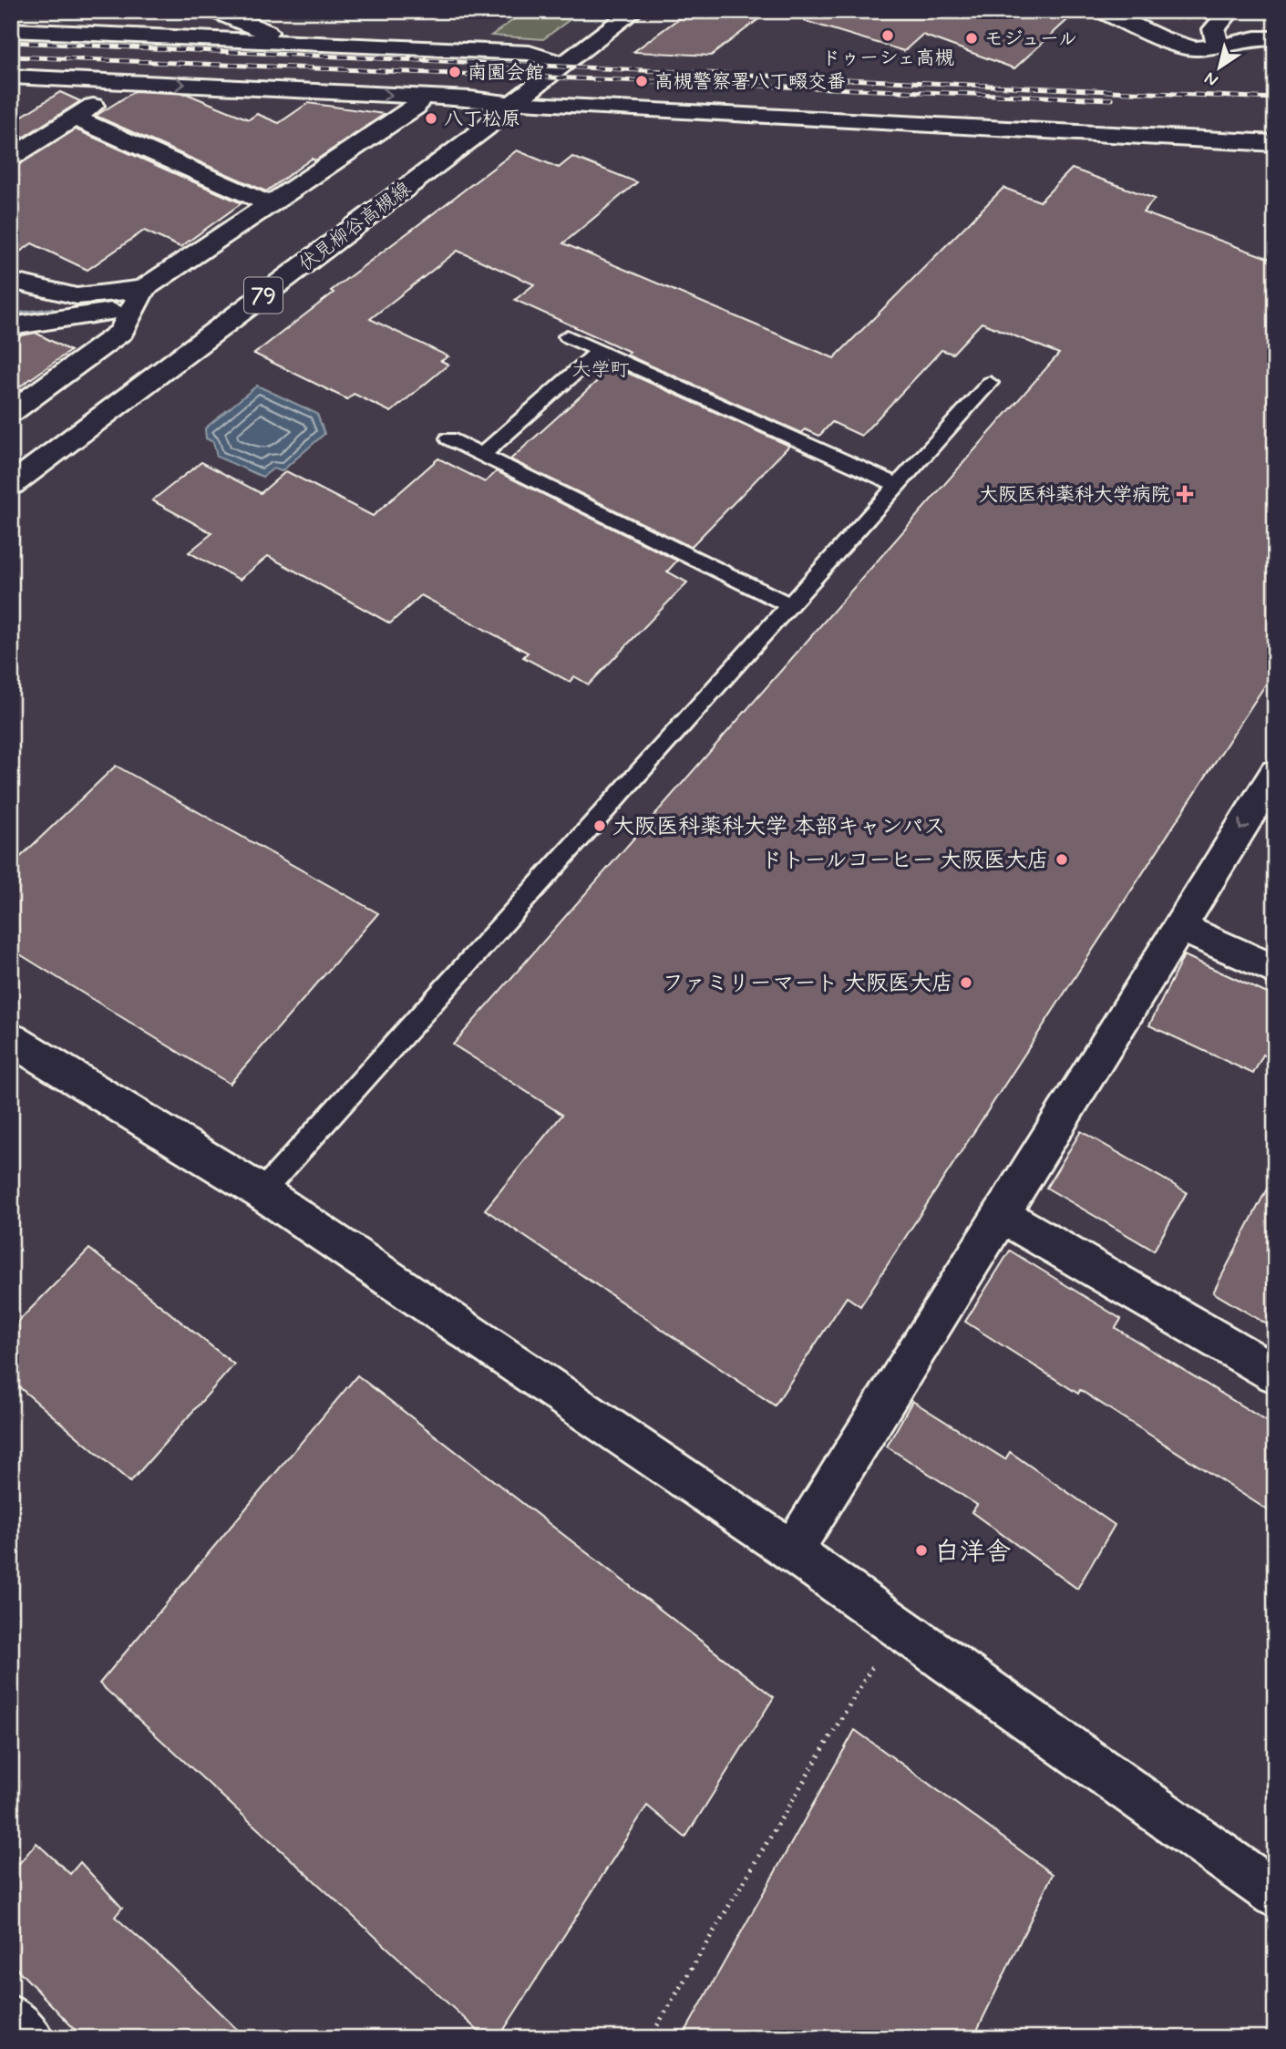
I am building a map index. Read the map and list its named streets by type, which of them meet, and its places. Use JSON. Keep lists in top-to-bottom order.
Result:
{
  "streets": {
    "street": ["伏見柳谷高槻線", "79"]
  },
  "districts": ["大学町"],
  "places": {
    "other": [
      "ドゥーシェ高槻",
      "モジュール",
      "南園会館",
      "高槻警察署八丁畷交番",
      "八丁松原",
      "大阪医科薬科大学 本部キャンパス",
      "ドトールコーヒー 大阪医大店",
      "ファミリーマート 大阪医大店",
      "白洋舎"
    ],
    "health": ["大阪医科薬科大学病院"]
  },
  "north": "bottom left"
}
